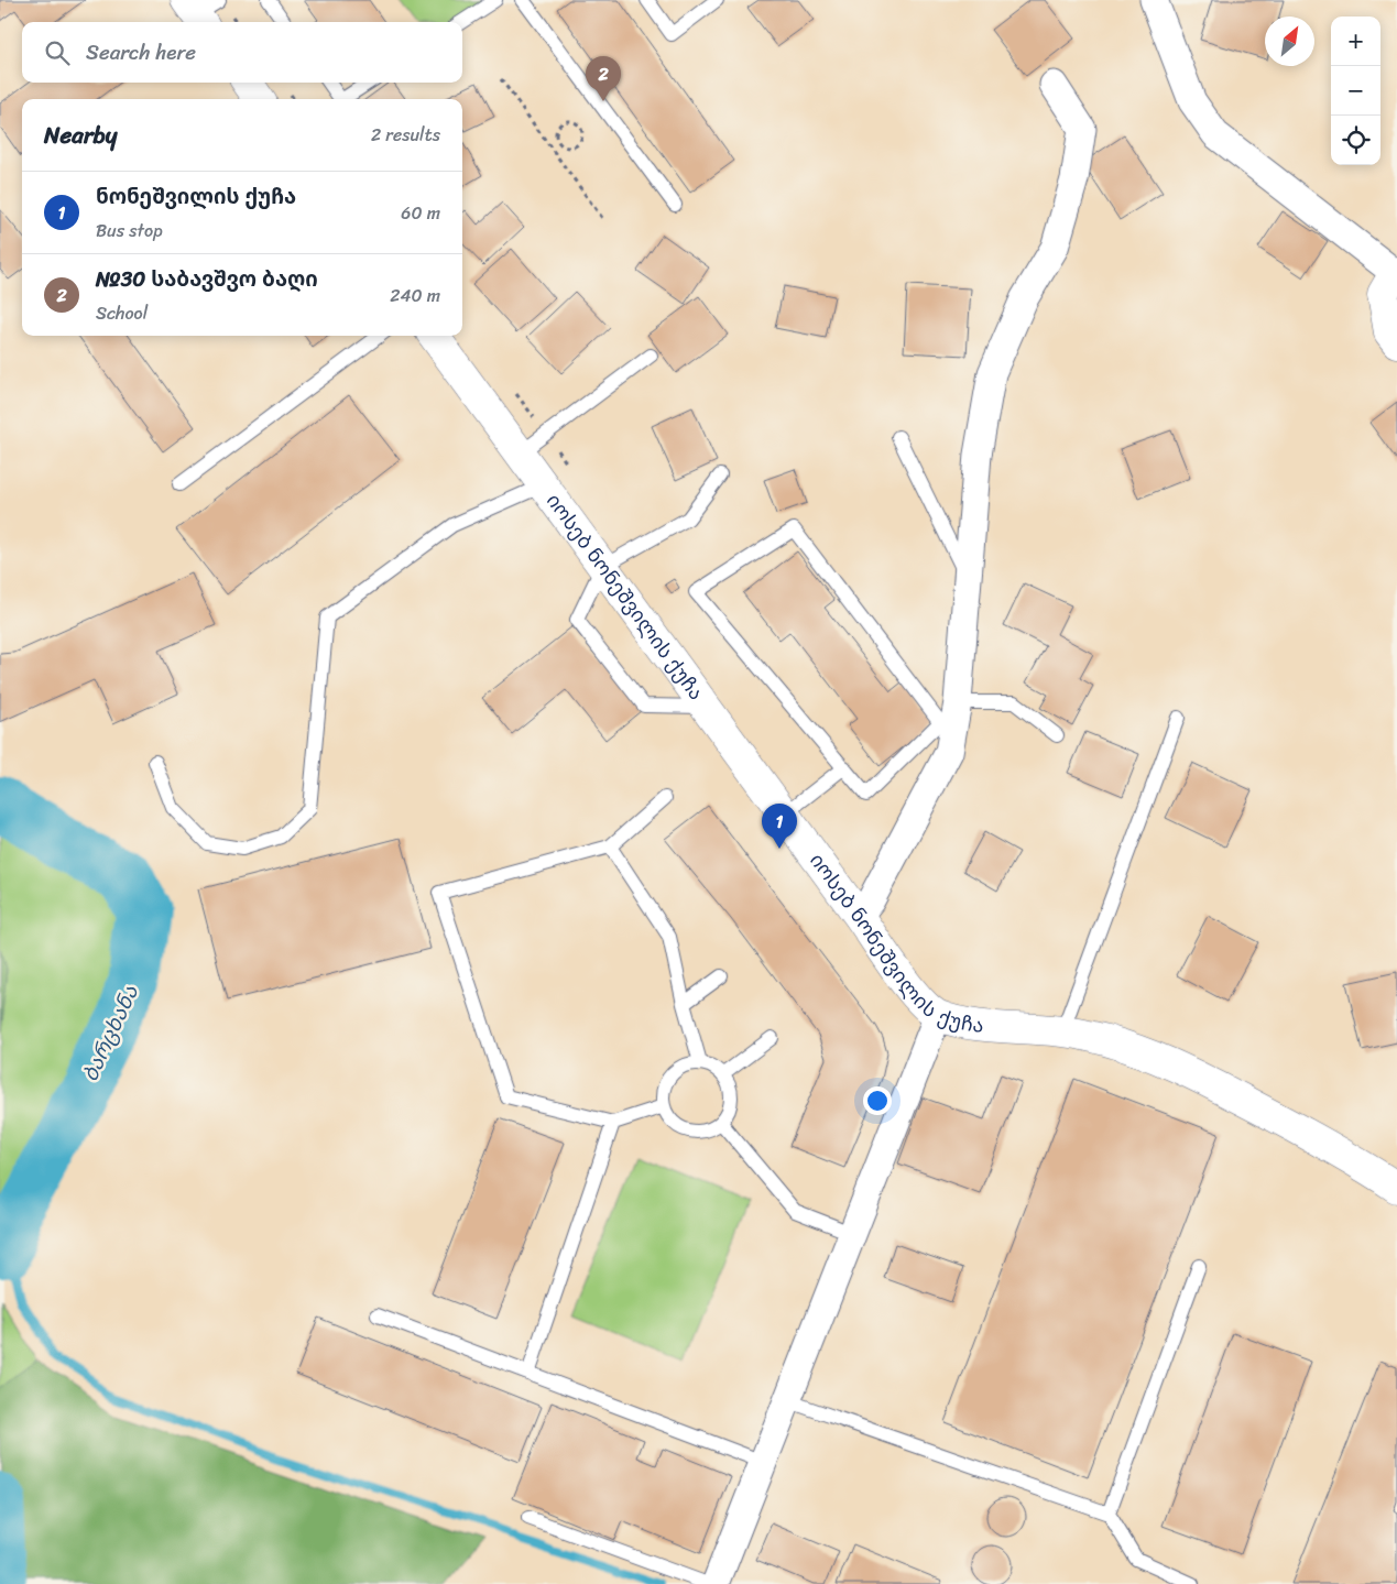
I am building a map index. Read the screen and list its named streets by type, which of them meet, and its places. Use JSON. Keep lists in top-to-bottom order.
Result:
{
  "streets": {
    "street": ["იოსებ ნონეშვილის ქუჩა"]
  },
  "water": ["ბარცხანა"],
  "north": "top right",
  "page": {
    "map_buttons": ["+", "−"],
    "search": "Search here",
    "pins": ["2", "1"],
    "heading": ["Nearby", "2 results"],
    "list": [
      {
        "mark": "1",
        "name": "ნონეშვილის ქუჩა",
        "note": "Bus stop",
        "value": "60 m"
      },
      {
        "mark": "2",
        "name": "№30 საბავშვო ბაღი",
        "note": "School",
        "value": "240 m"
      }
    ]
  }
}
